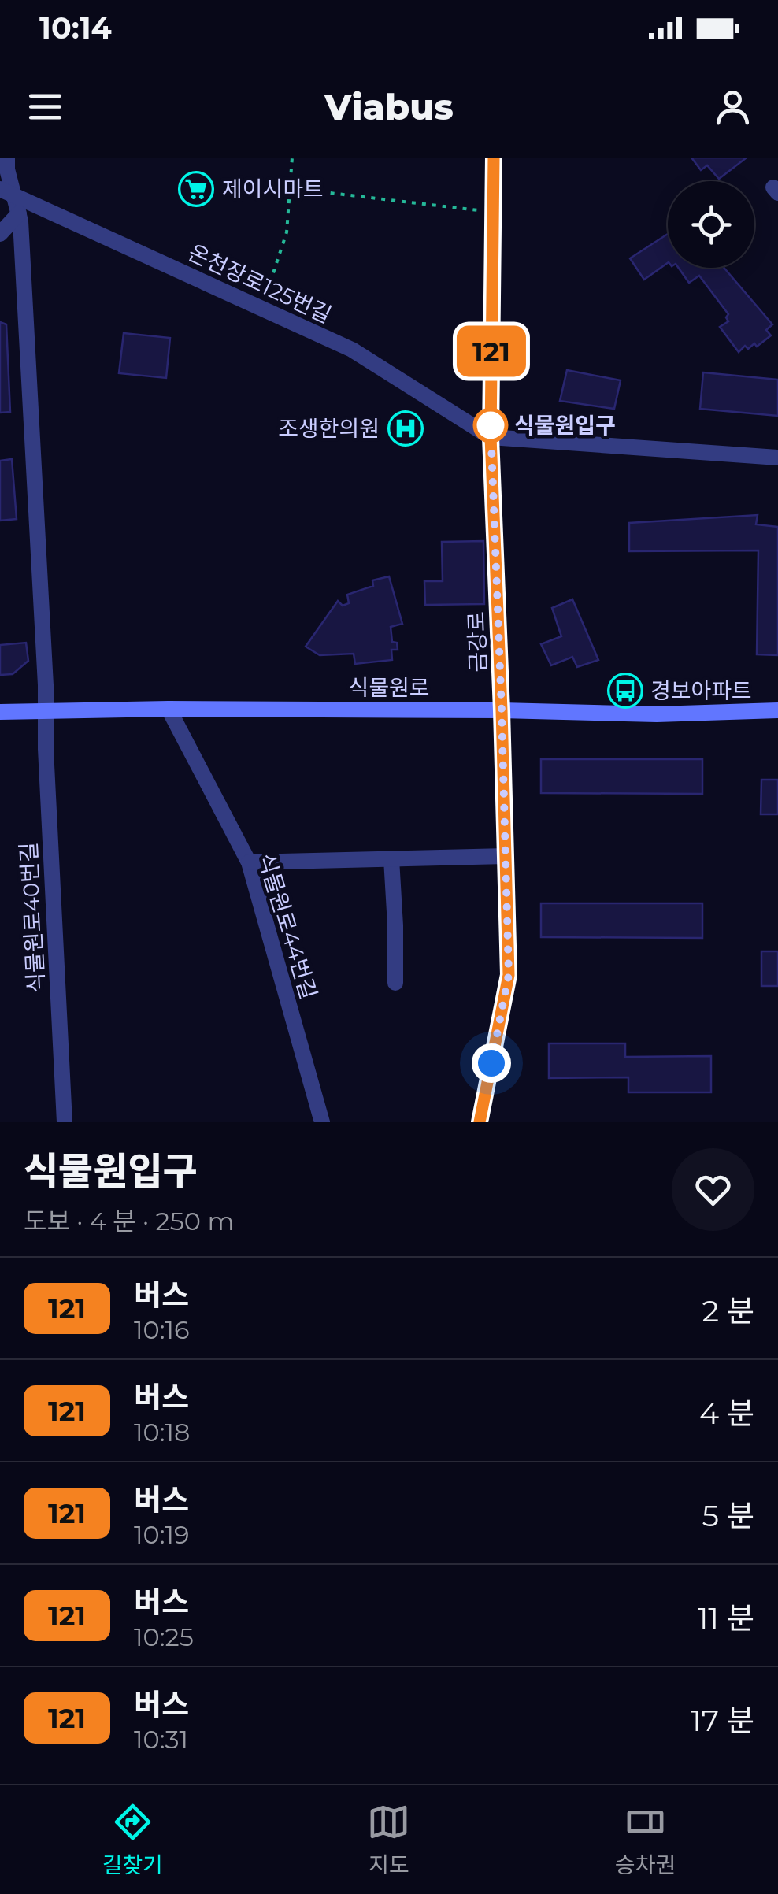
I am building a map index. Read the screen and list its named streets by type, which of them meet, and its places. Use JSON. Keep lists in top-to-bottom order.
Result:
{
  "streets": {
    "main road": ["금강로", "식물원로"],
    "street": ["온천장로125번길", "식물원로40번길", "식물원로44번길"]
  },
  "crossings": [
    ["온천장로125번길", "금강로"],
    ["온천장로125번길", "식물원로40번길"],
    ["금강로", "식물원로"],
    ["식물원로", "식물원로40번길"],
    ["식물원로", "식물원로44번길"]
  ],
  "places": {
    "supermarket": ["제이시마트"],
    "other": ["식물원입구"],
    "hospital": ["조생한의원"],
    "bus stop": ["경보아파트"]
  },
  "lines": ["bus line 121"],
  "page": {
    "status": "10:14",
    "header": "Viabus",
    "on_map": "121",
    "heading": ["식물원입구", "도보 · 4 분 · 250 m"],
    "list": [
      {
        "mark": "121",
        "name": "버스",
        "note": "10:16",
        "value": "2 분"
      },
      {
        "mark": "121",
        "name": "버스",
        "note": "10:18",
        "value": "4 분"
      },
      {
        "mark": "121",
        "name": "버스",
        "note": "10:19",
        "value": "5 분"
      },
      {
        "mark": "121",
        "name": "버스",
        "note": "10:25",
        "value": "11 분"
      },
      {
        "mark": "121",
        "name": "버스",
        "note": "10:31",
        "value": "17 분"
      }
    ],
    "tabs": ["길찾기", "지도", "승차권"]
  }
}
